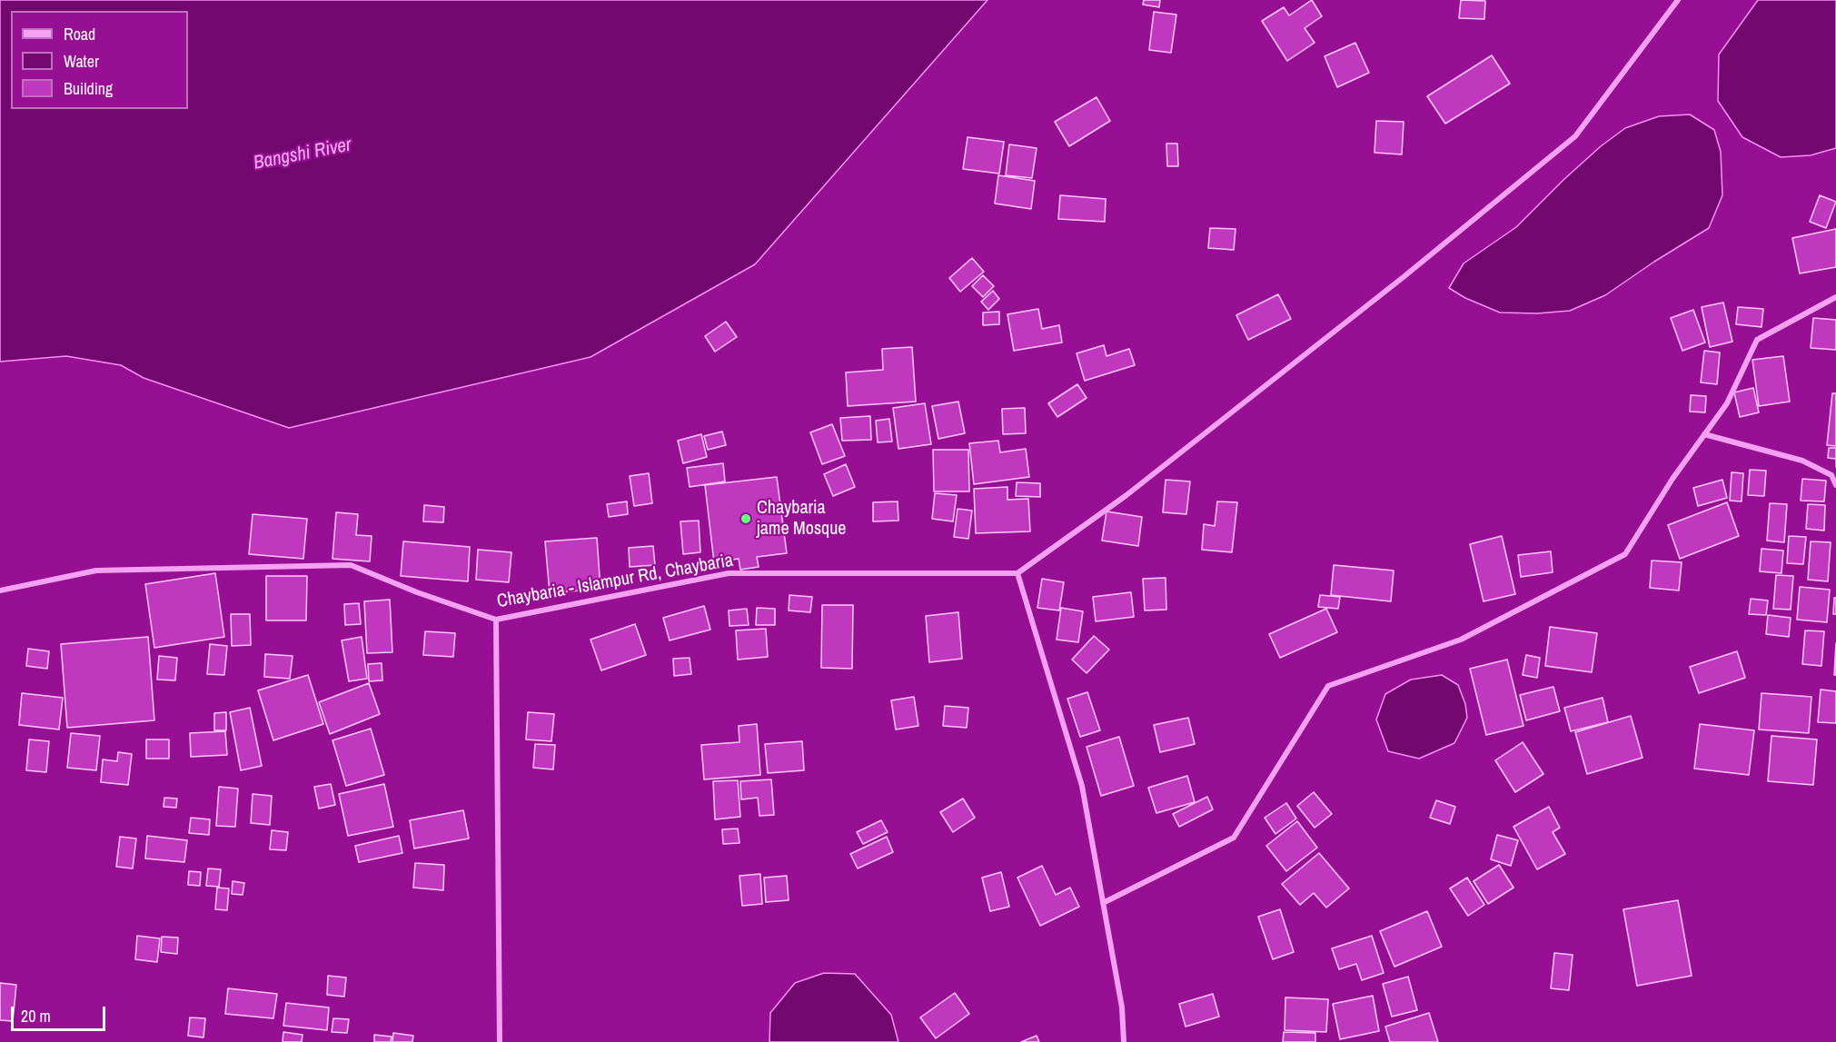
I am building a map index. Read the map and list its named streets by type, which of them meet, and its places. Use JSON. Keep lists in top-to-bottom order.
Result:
{
  "streets": {
    "street": ["Chaybaria - Islampur Rd, Chaybaria"]
  },
  "water": ["Bangshi River"],
  "places": ["Chaybaria jame Mosque"],
  "legend": ["Road", "Water", "Building"],
  "scale_bar": "20 m"
}
